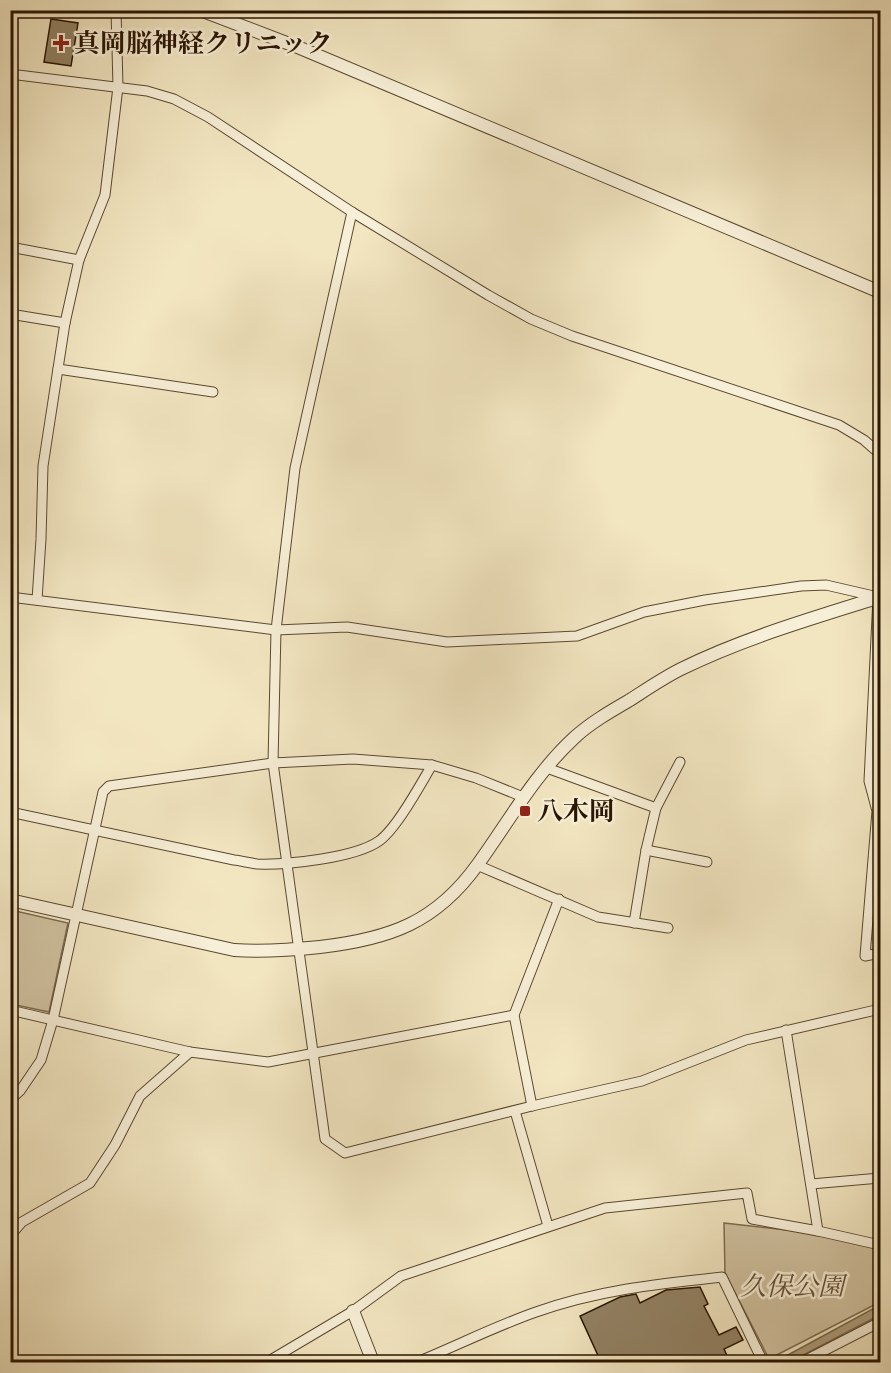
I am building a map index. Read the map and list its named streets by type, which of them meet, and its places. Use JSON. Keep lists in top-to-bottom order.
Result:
{
  "parks": ["久保公園"],
  "places": {
    "health": ["真岡脳神経クリニック"],
    "transit": ["八木岡"]
  }
}
